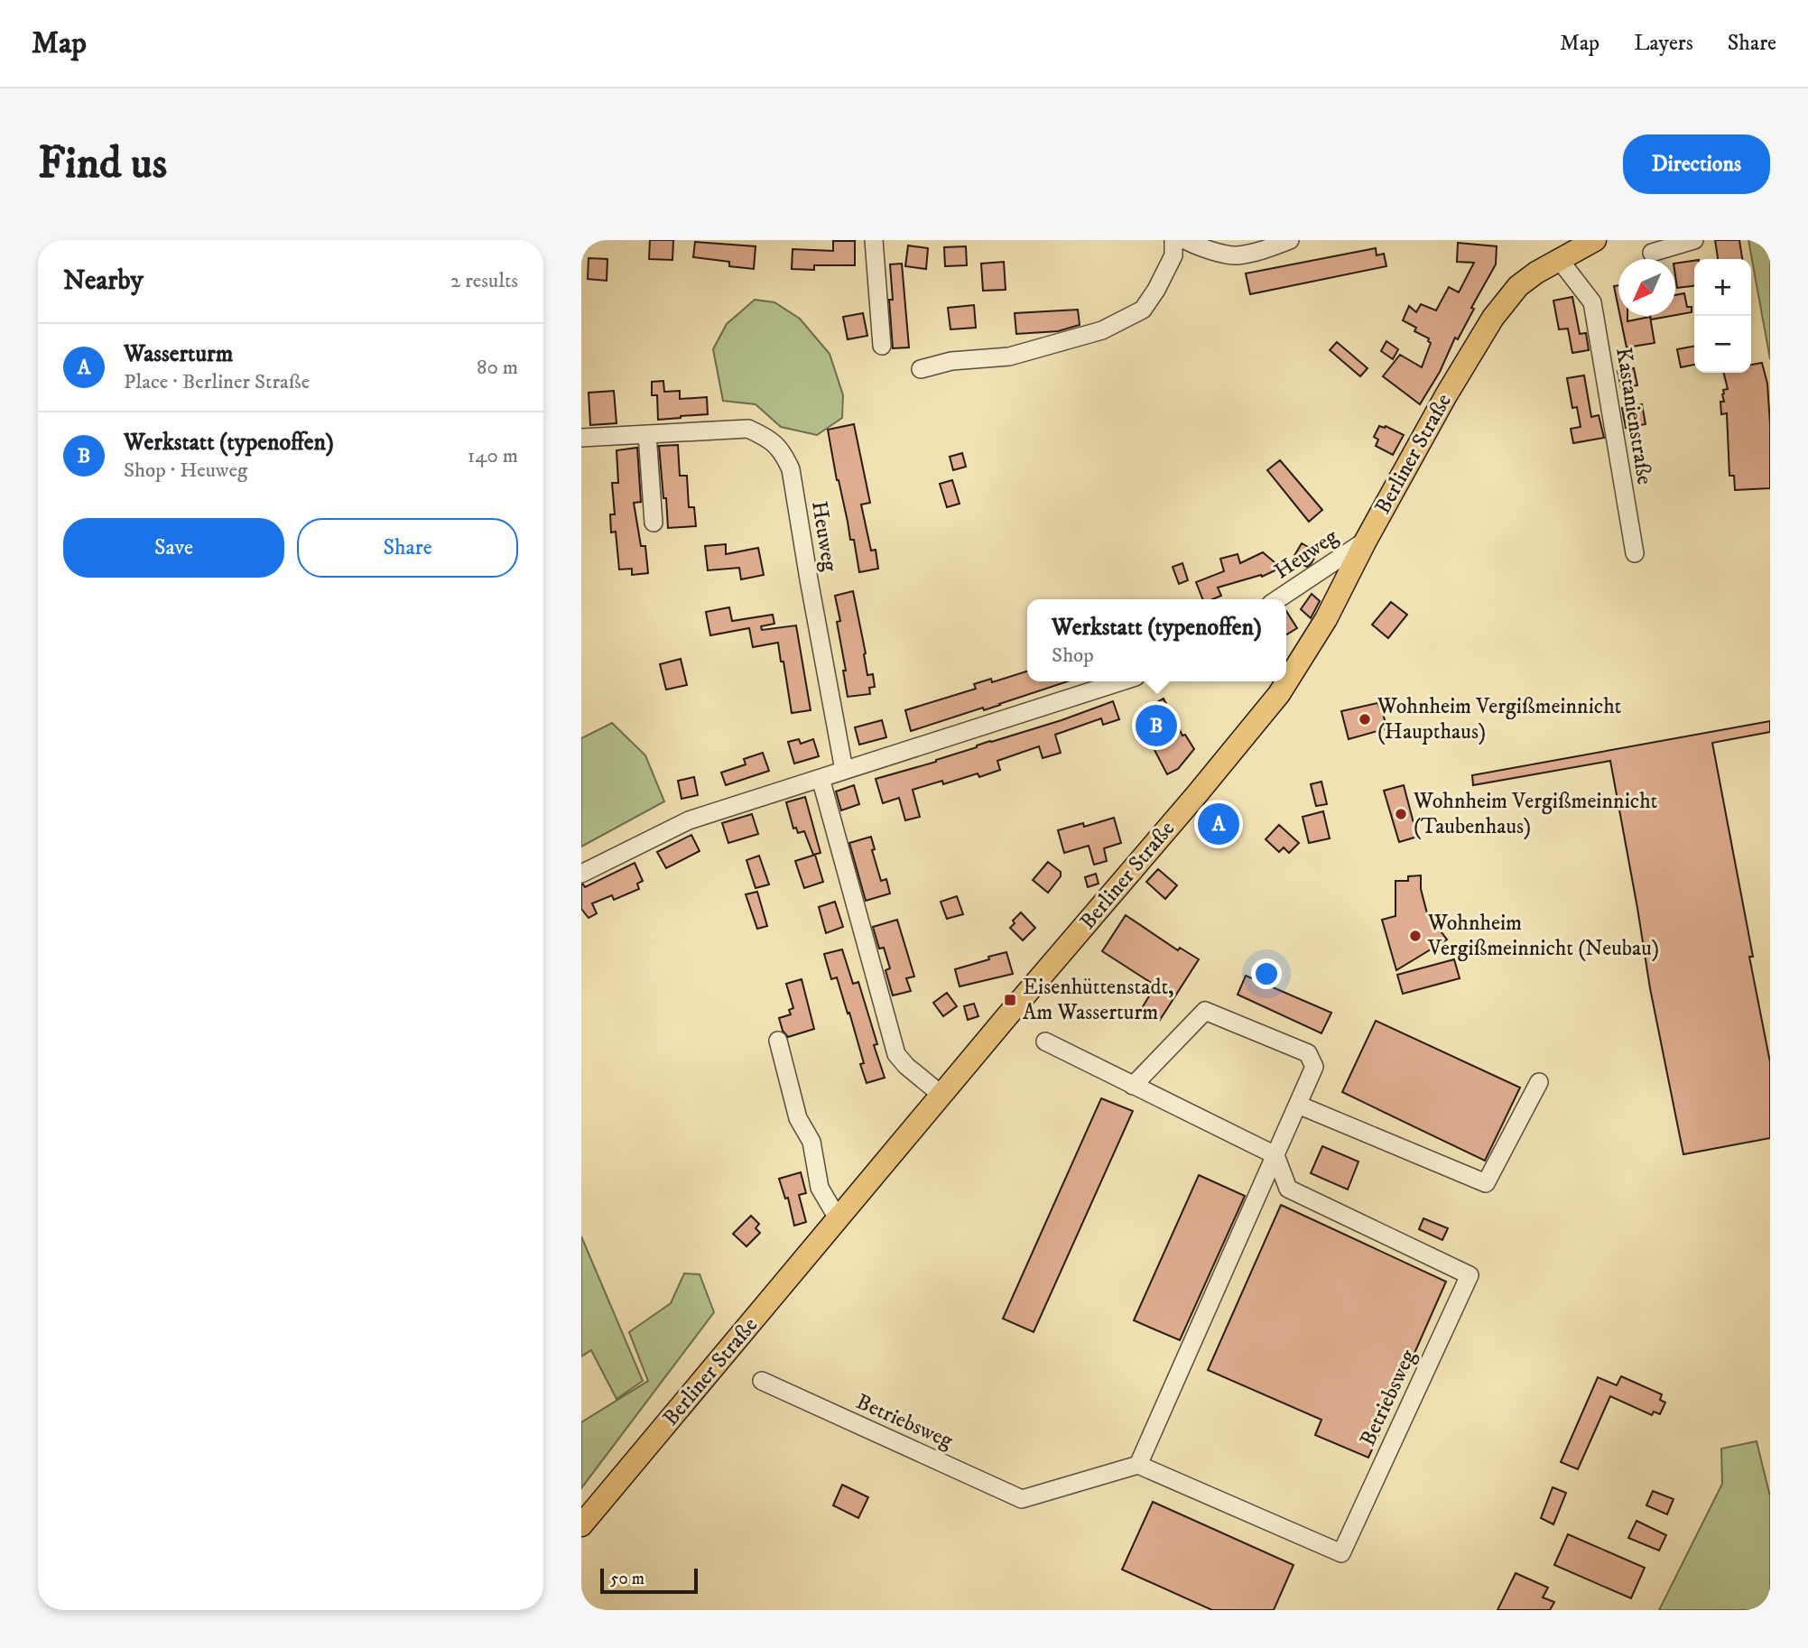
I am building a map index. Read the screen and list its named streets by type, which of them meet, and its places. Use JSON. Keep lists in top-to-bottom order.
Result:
{
  "streets": {
    "main road": ["Berliner Straße"],
    "street": ["Kastanienstraße", "Heuweg", "Betriebsweg"]
  },
  "crossings": [
    ["Kastanienstraße", "Berliner Straße"],
    ["Berliner Straße", "Heuweg"]
  ],
  "places": {
    "other": ["Wohnheim Vergißmeinnicht (Haupthaus)", "Wohnheim Vergißmeinnicht (Taubenhaus)", "Wohnheim Vergißmeinnicht (Neubau)"],
    "transit": ["Eisenhüttenstadt, Am Wasserturm"]
  },
  "scale_bar": "50 m",
  "north": "bottom left",
  "page": {
    "header": "Map",
    "nav": ["Map", "Layers", "Share"],
    "buttons": [
      "Directions",
      ["Save", "Share"]
    ],
    "title": "Find us",
    "heading": ["Nearby", "2 results"],
    "map_buttons": ["+", "−"],
    "list": [
      {
        "mark": "A",
        "name": "Wasserturm",
        "note": "Place · Berliner Straße",
        "value": "80 m"
      },
      {
        "mark": "B",
        "name": "Werkstatt (typenoffen)",
        "note": "Shop · Heuweg",
        "value": "140 m"
      }
    ],
    "popup": ["Werkstatt (typenoffen)", "Shop"],
    "pins": ["B", "A"],
    "scale": "50 m"
  }
}
